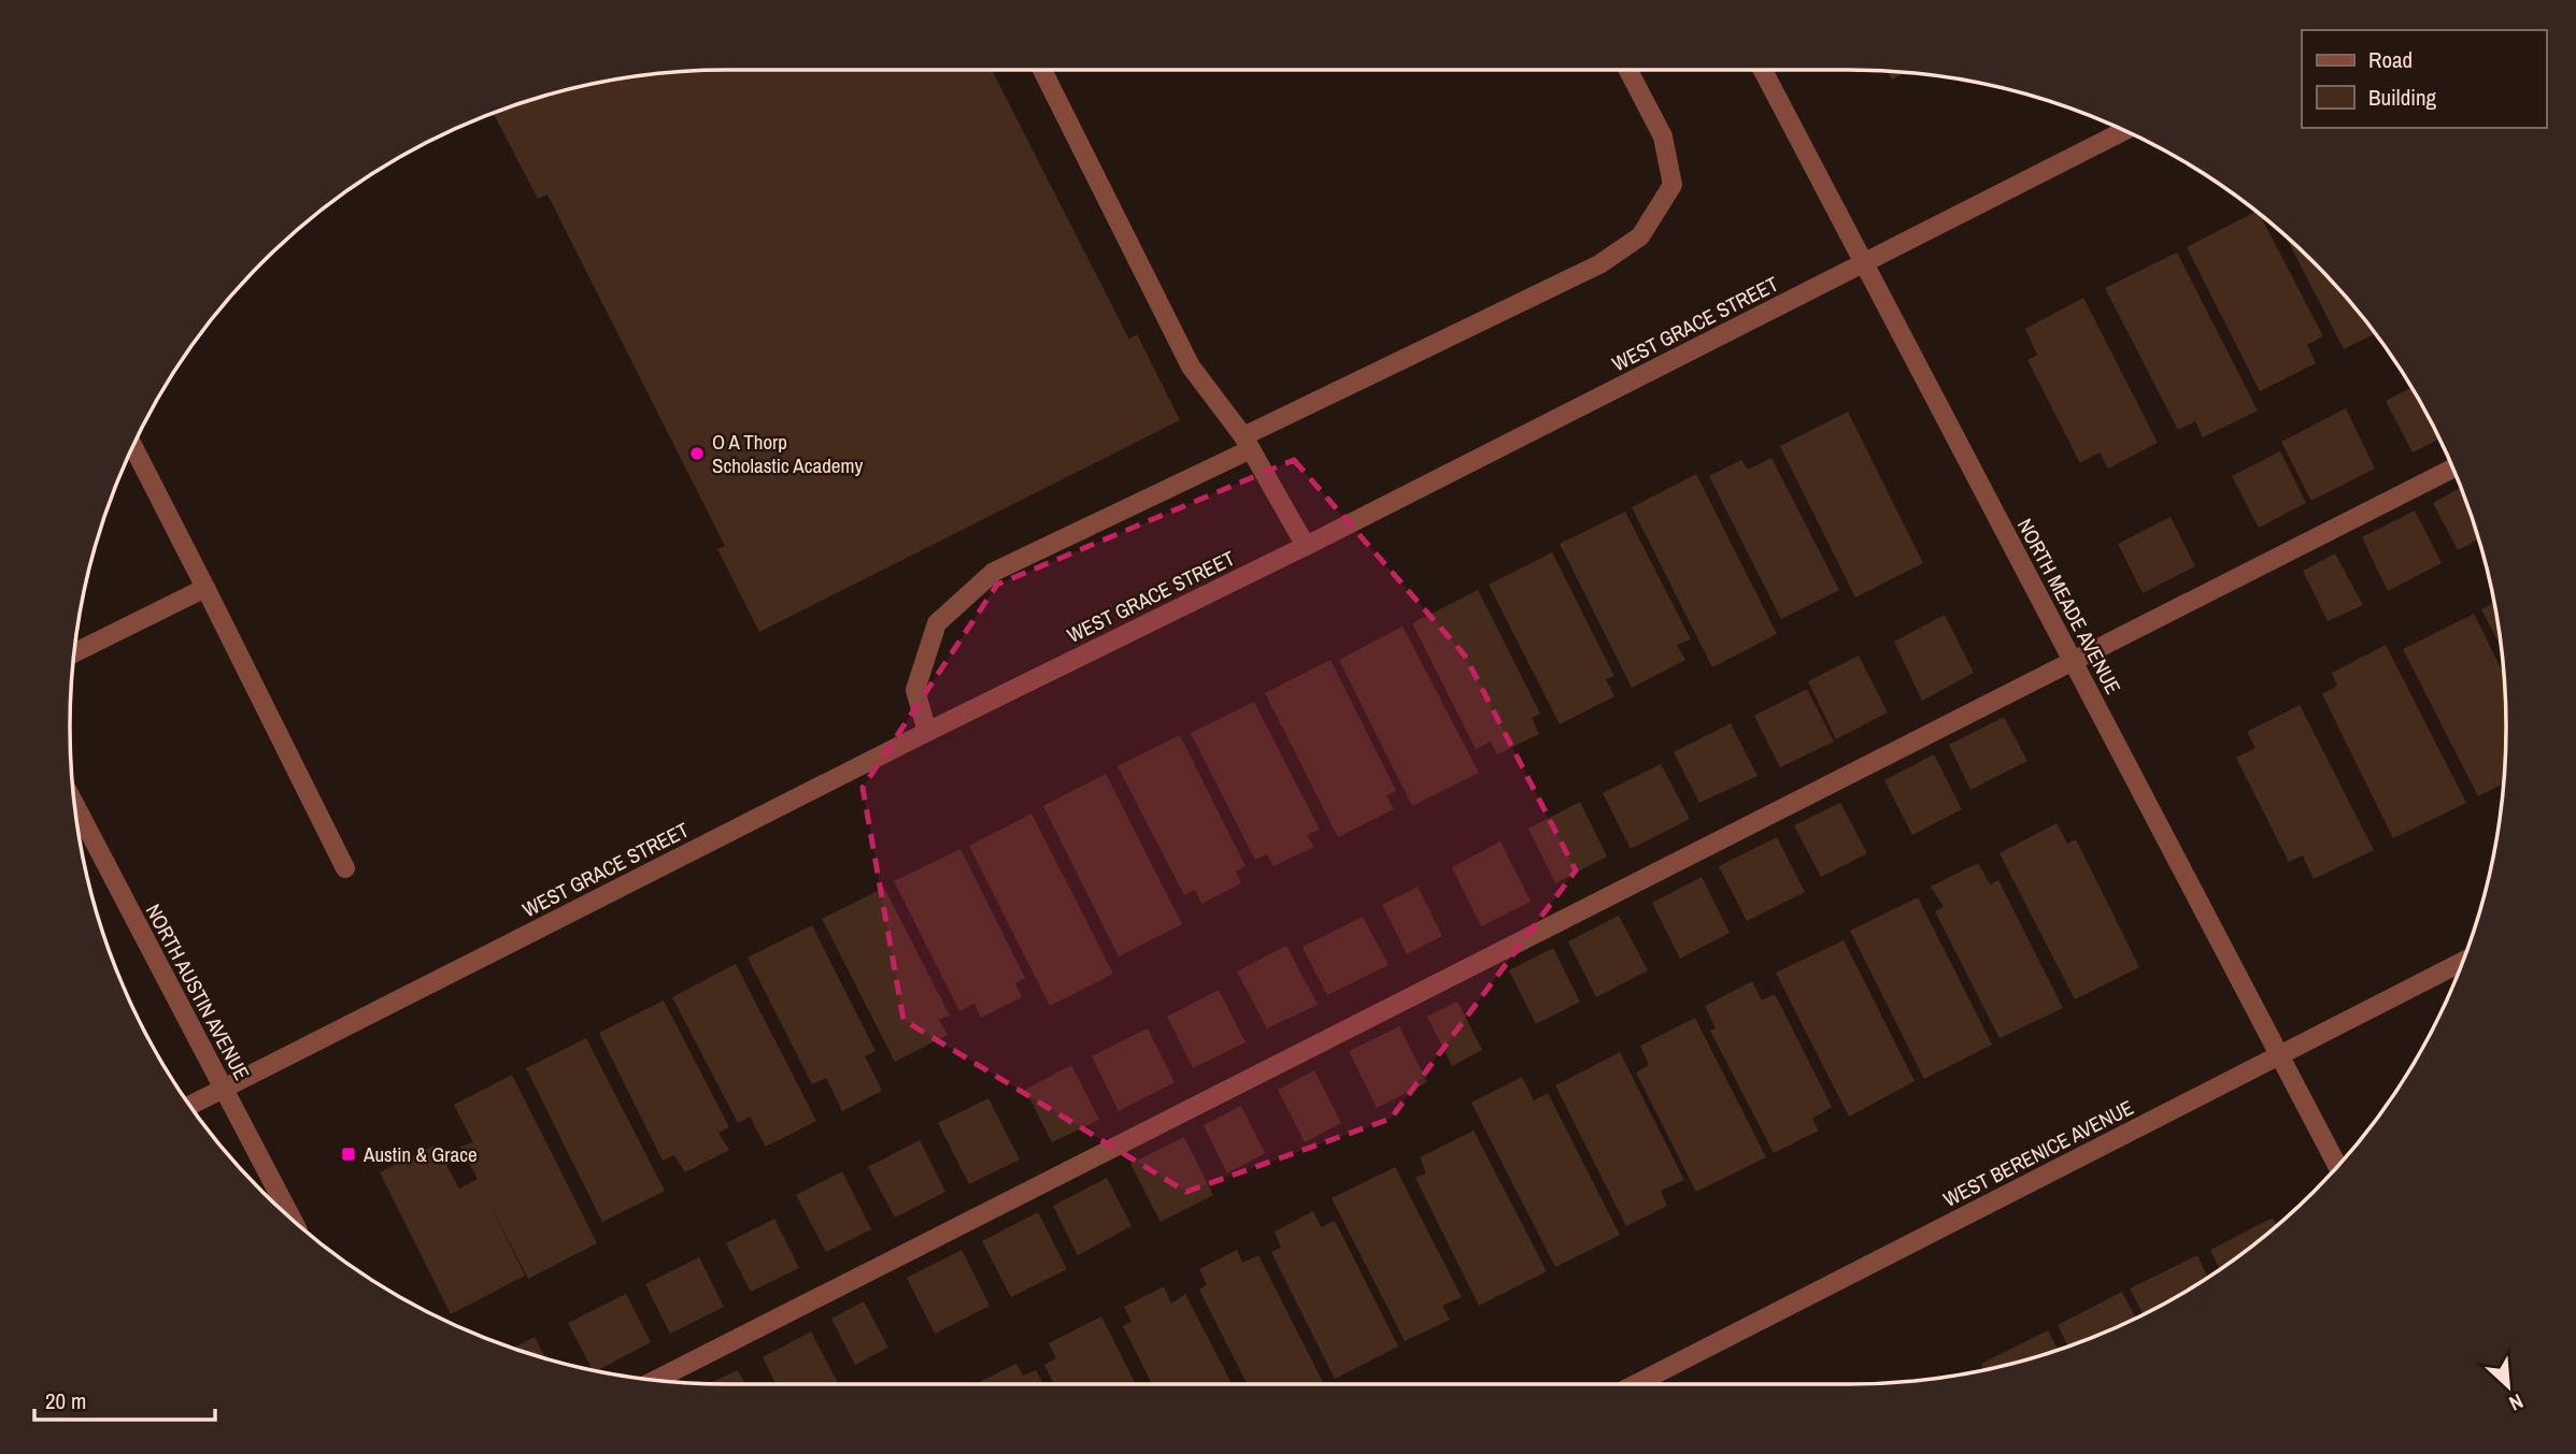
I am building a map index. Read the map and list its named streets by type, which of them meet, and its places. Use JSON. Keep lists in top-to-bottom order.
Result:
{
  "streets": {
    "street": [
      "WEST GRACE STREET",
      "NORTH MEADE AVENUE",
      "NORTH AUSTIN AVENUE",
      "WEST BERENICE AVENUE"
    ]
  },
  "crossings": [
    ["WEST GRACE STREET", "NORTH MEADE AVENUE"],
    ["WEST GRACE STREET", "NORTH AUSTIN AVENUE"],
    ["NORTH MEADE AVENUE", "WEST BERENICE AVENUE"]
  ],
  "places": {
    "other": ["O A Thorp Scholastic Academy"],
    "transit": ["Austin & Grace"]
  },
  "legend": ["Road", "Building"],
  "scale_bar": "20 m",
  "north": "bottom right"
}
